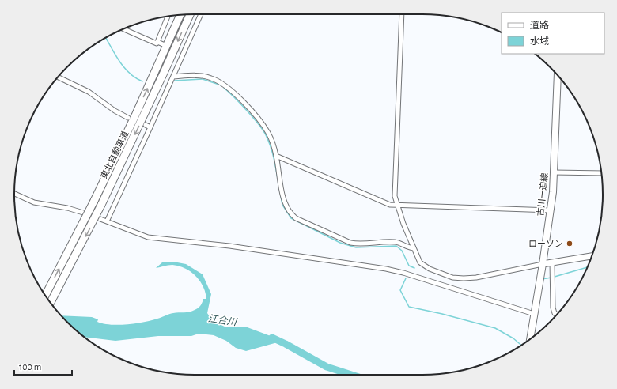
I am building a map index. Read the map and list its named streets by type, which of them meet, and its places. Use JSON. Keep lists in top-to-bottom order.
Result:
{
  "streets": {
    "highway": ["東北自動車道"],
    "main road": ["古川一迫線"]
  },
  "water": ["江合川"],
  "places": ["ローソン"],
  "legend": ["道路", "水域"],
  "scale_bar": "100 m"
}
